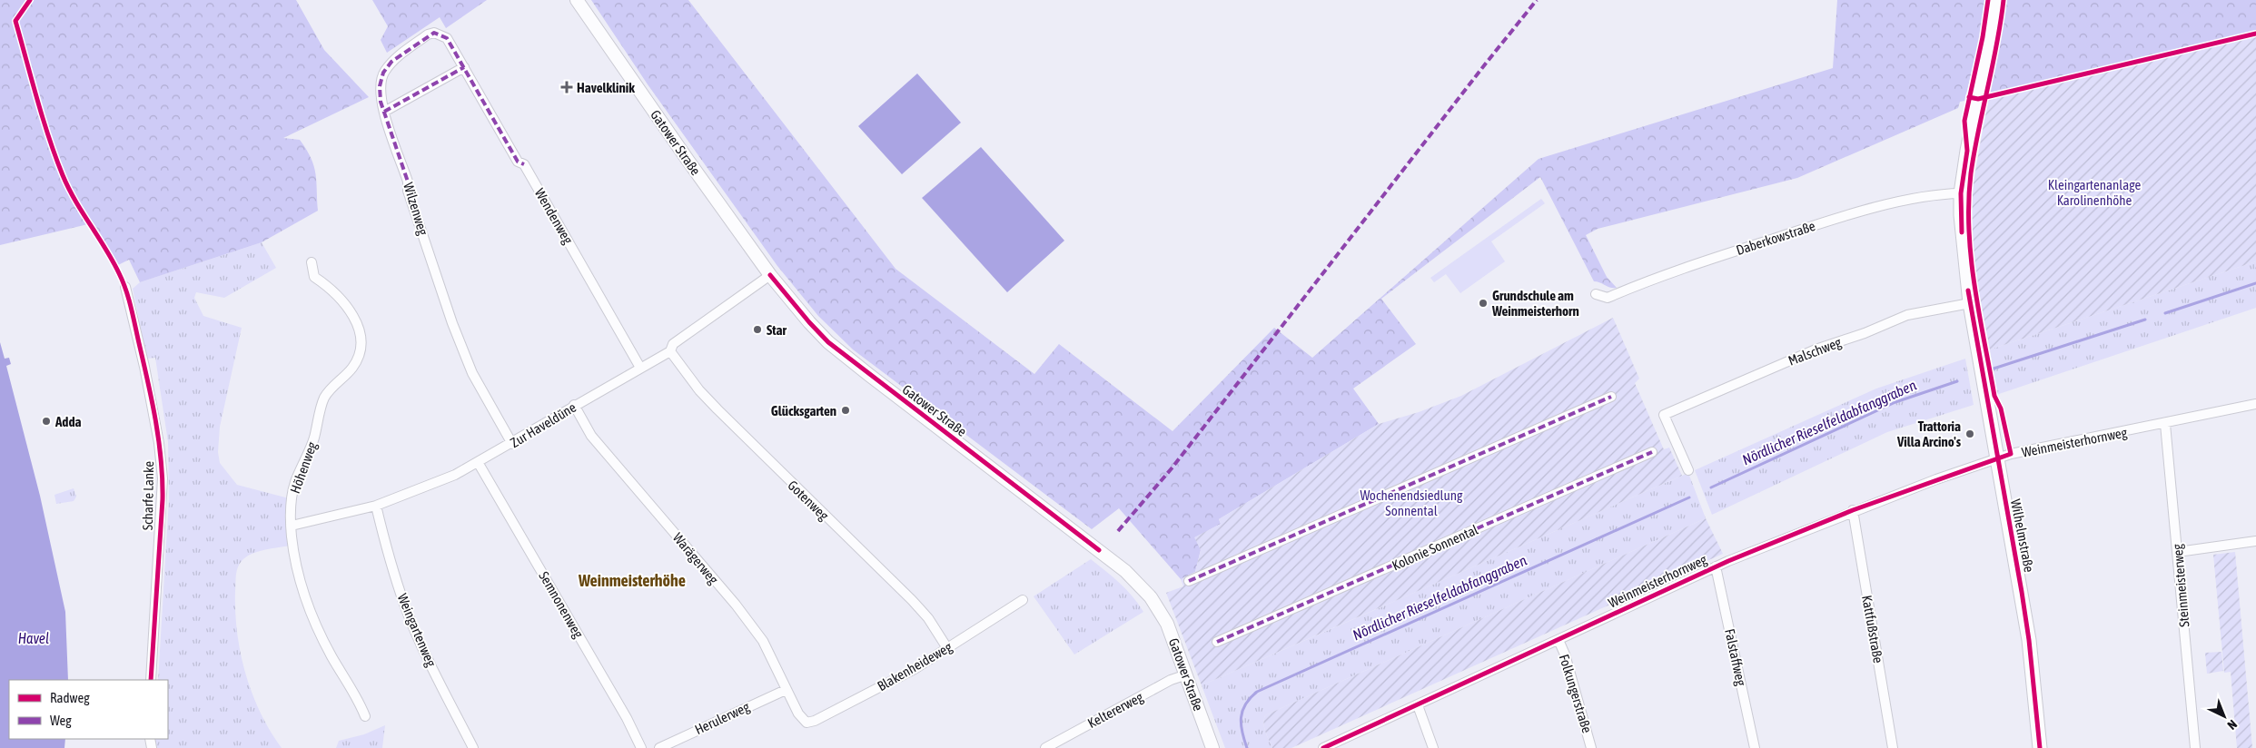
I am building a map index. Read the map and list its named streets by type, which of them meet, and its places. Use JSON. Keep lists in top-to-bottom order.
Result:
{
  "streets": {
    "main road": ["Gatower Straße", "Wilhelmstraße"],
    "street": [
      "Wilzenweg",
      "Wendenweg",
      "Daberkowstraße",
      "Malschweg",
      "Zur Haveldüne",
      "Weinmeisterhornweg",
      "Höhenweg",
      "Scharfe Lanke",
      "Gotenweg",
      "Kolonie Sonnental",
      "Warägerweg",
      "Steinmeisterweg",
      "Semnonenweg",
      "Kattfußstraße",
      "Weingartenweg",
      "Falstaffweg",
      "Blakenheideweg",
      "Folkungerstraße",
      "Keltererweg",
      "Herulerweg"
    ]
  },
  "crossings": [
    ["Gatower Straße", "Zur Haveldüne"],
    ["Gatower Straße", "Keltererweg"],
    ["Wilzenweg", "Wendenweg"],
    ["Wilzenweg", "Zur Haveldüne"],
    ["Wendenweg", "Zur Haveldüne"],
    ["Daberkowstraße", "Wilhelmstraße"],
    ["Malschweg", "Wilhelmstraße"],
    ["Zur Haveldüne", "Höhenweg"],
    ["Zur Haveldüne", "Gotenweg"],
    ["Zur Haveldüne", "Warägerweg"],
    ["Zur Haveldüne", "Semnonenweg"],
    ["Zur Haveldüne", "Weingartenweg"],
    ["Weinmeisterhornweg", "Wilhelmstraße"],
    ["Weinmeisterhornweg", "Steinmeisterweg"],
    ["Weinmeisterhornweg", "Kattfußstraße"],
    ["Weinmeisterhornweg", "Falstaffweg"],
    ["Weinmeisterhornweg", "Folkungerstraße"],
    ["Gotenweg", "Blakenheideweg"],
    ["Warägerweg", "Blakenheideweg"],
    ["Warägerweg", "Herulerweg"]
  ],
  "districts": ["Weinmeisterhöhe"],
  "water": ["Nördlicher Rieselfeldabfanggraben", "Havel"],
  "parks": ["Kleingartenanlage Karolinenhöhe", "Wochenendsiedlung Sonnental"],
  "places": {
    "health": ["Havelklinik"],
    "other": [
      "Grundschule am Weinmeisterhorn",
      "Star",
      "Glücksgarten",
      "Adda",
      "Trattoria Villa Arcino's"
    ]
  },
  "legend": ["Radweg", "Weg"],
  "north": "bottom right"
}
